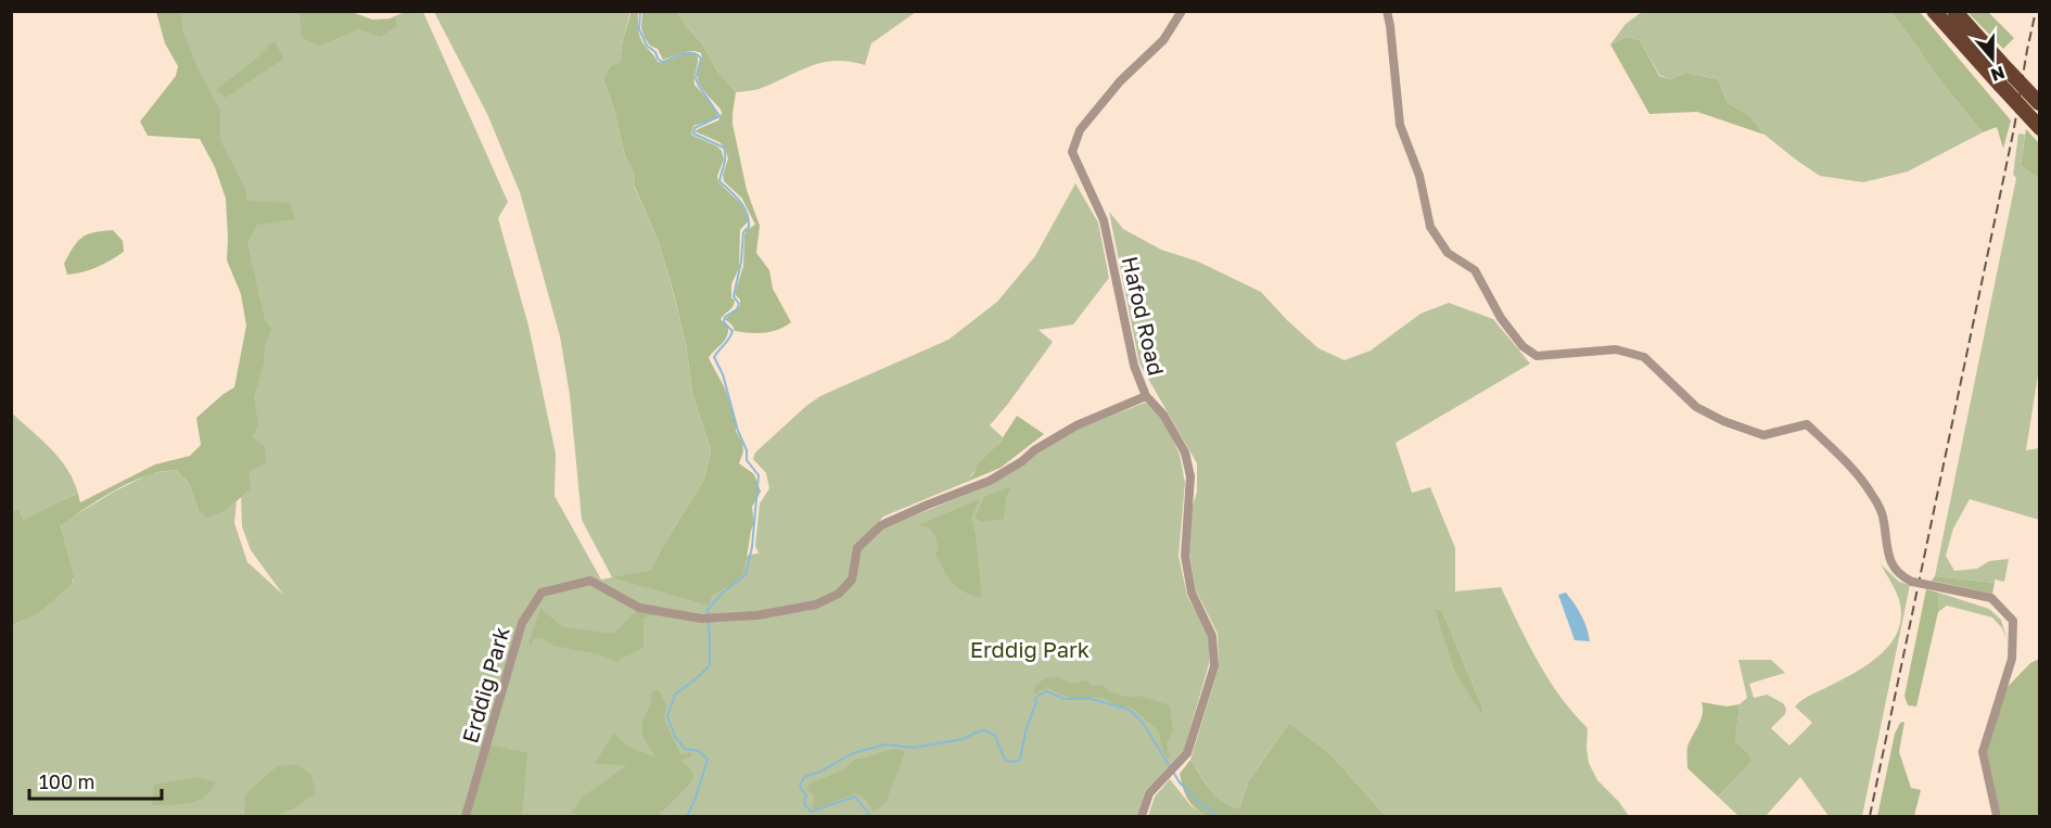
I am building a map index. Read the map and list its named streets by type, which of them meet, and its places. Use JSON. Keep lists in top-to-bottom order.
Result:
{
  "streets": {
    "street": ["Hafod Road", "Erddig Park"]
  },
  "crossings": [
    ["Hafod Road", "Erddig Park"]
  ],
  "parks": ["Erddig Park"],
  "scale_bar": "100 m",
  "north": "bottom"
}
